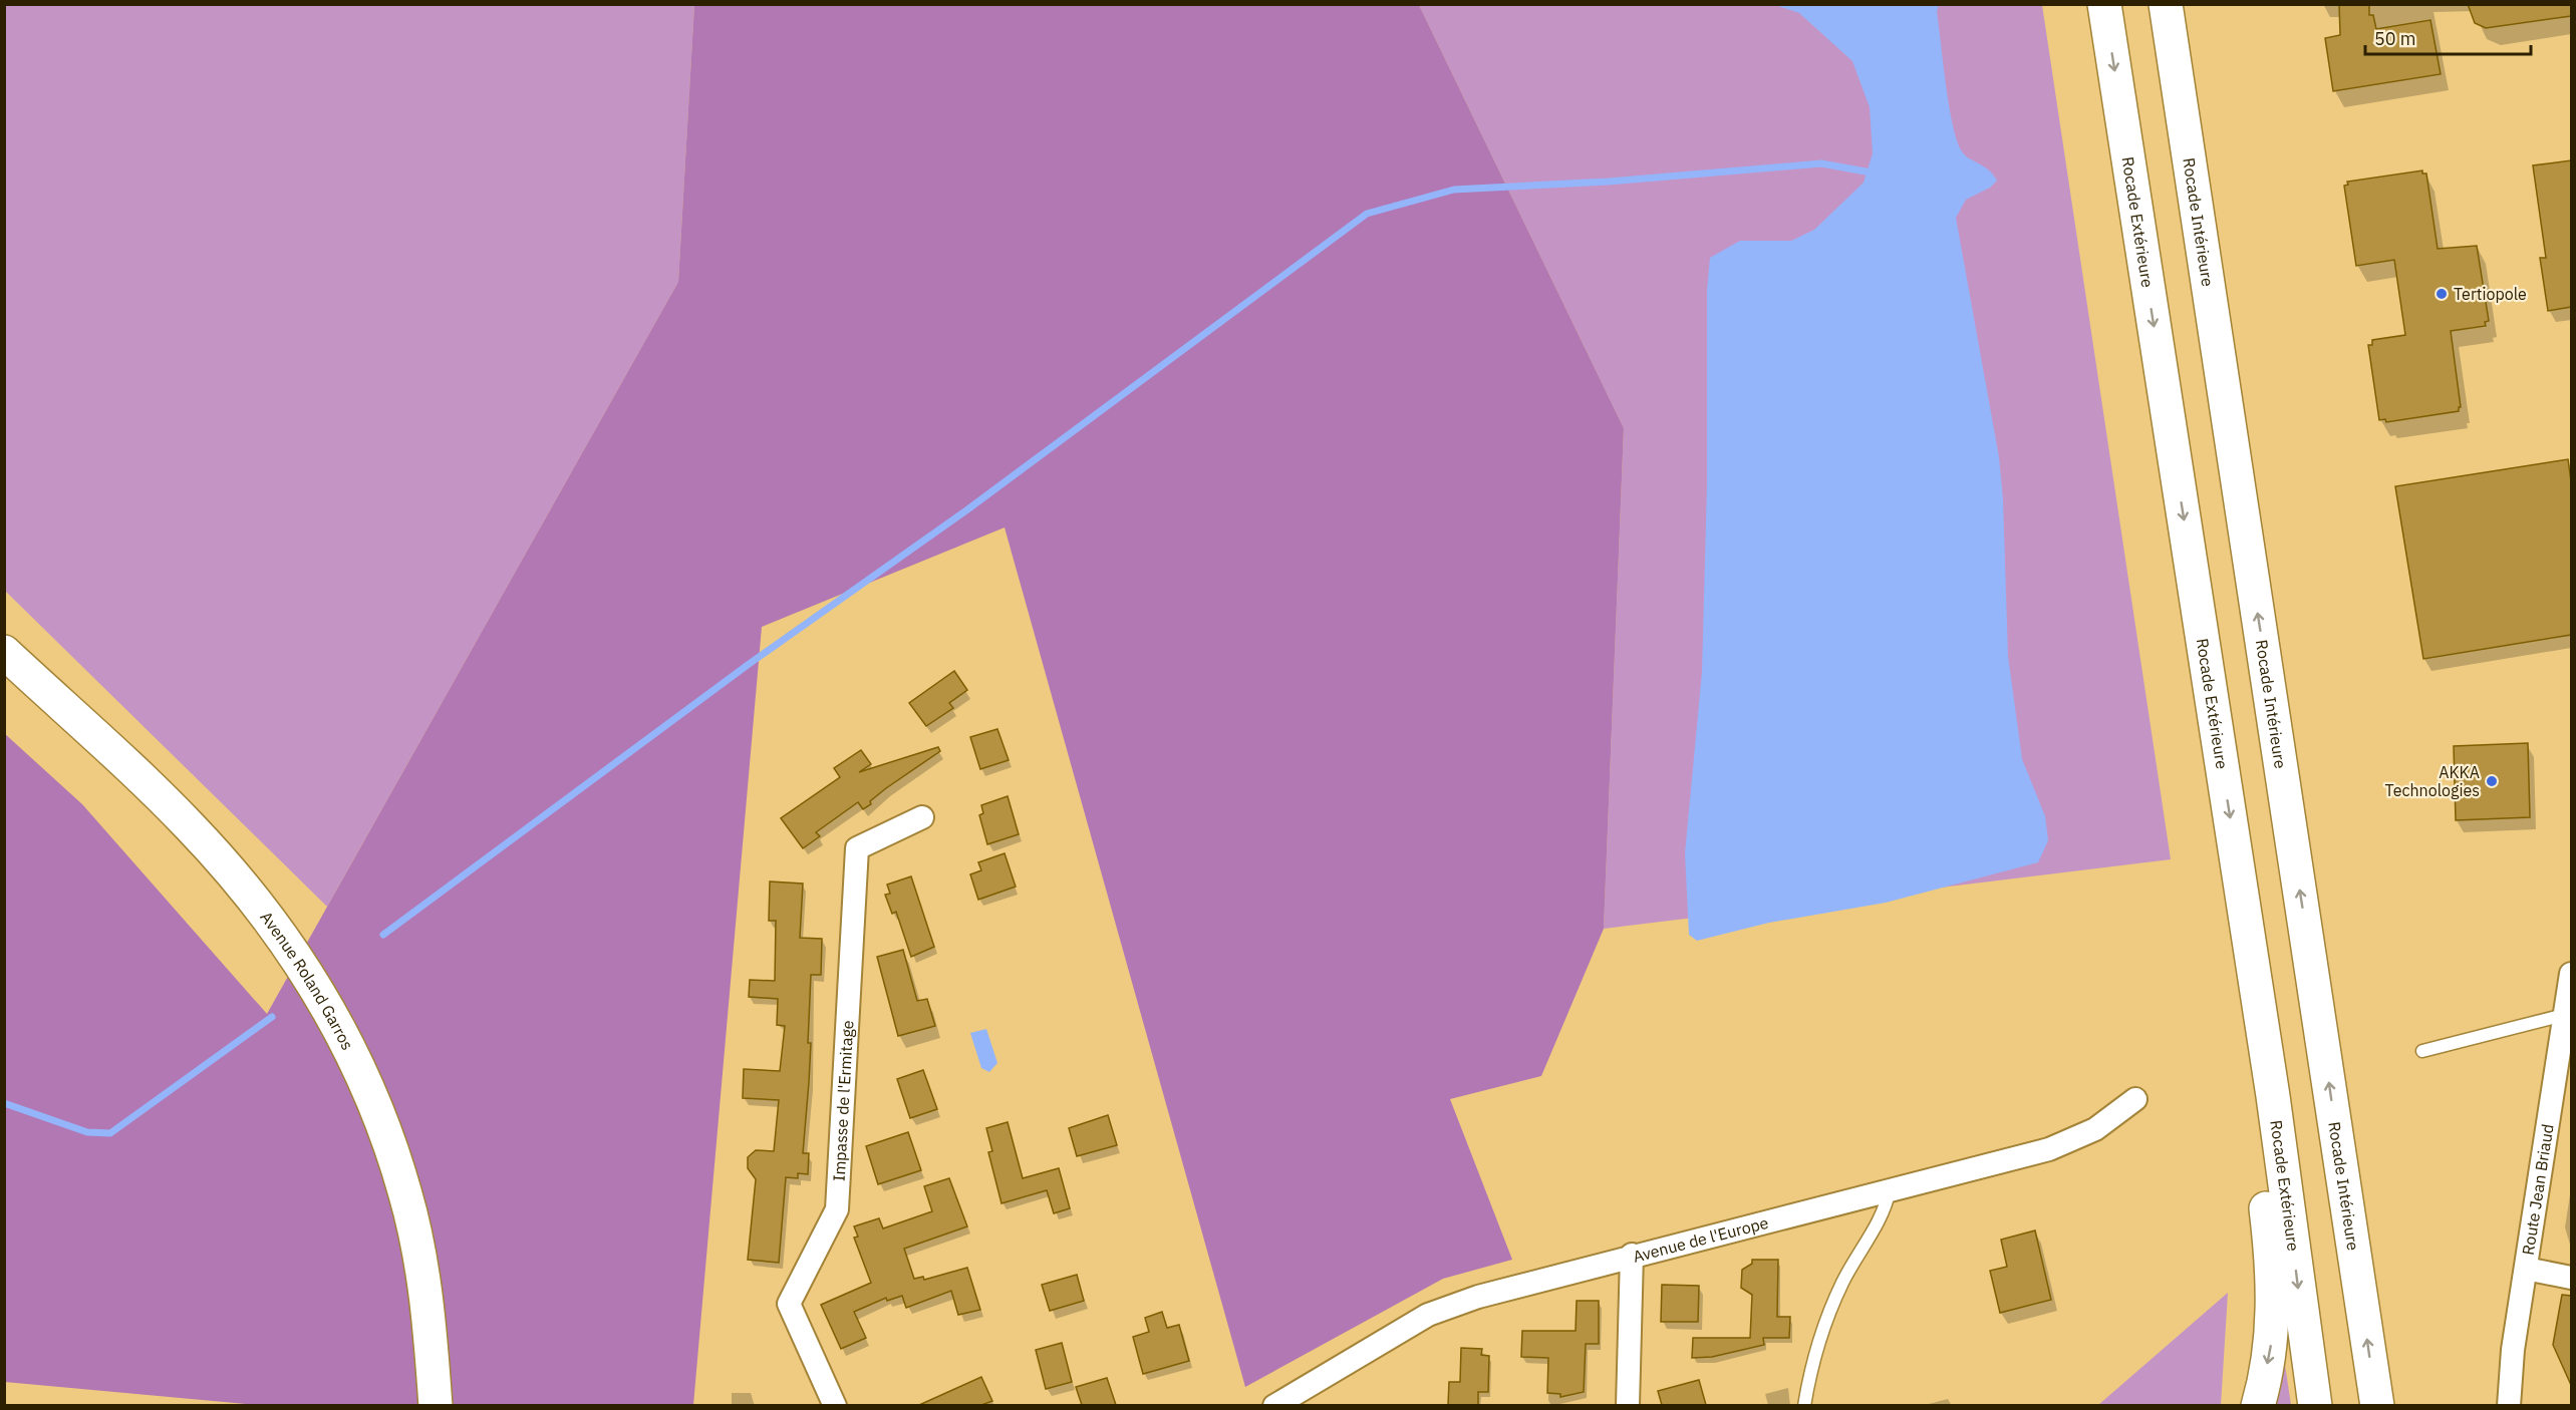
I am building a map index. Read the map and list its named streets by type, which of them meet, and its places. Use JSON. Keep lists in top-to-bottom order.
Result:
{
  "streets": {
    "main road": ["Rocade Extérieure", "Rocade Intérieure", "Avenue Roland Garros"],
    "street": ["Impasse de l'Ermitage", "Route Jean Briaud", "Avenue de l'Europe"]
  },
  "one_way": ["Rocade Extérieure", "Rocade Intérieure"],
  "places": ["Tertiopole", "AKKA Technologies"],
  "scale_bar": "50 m"
}
